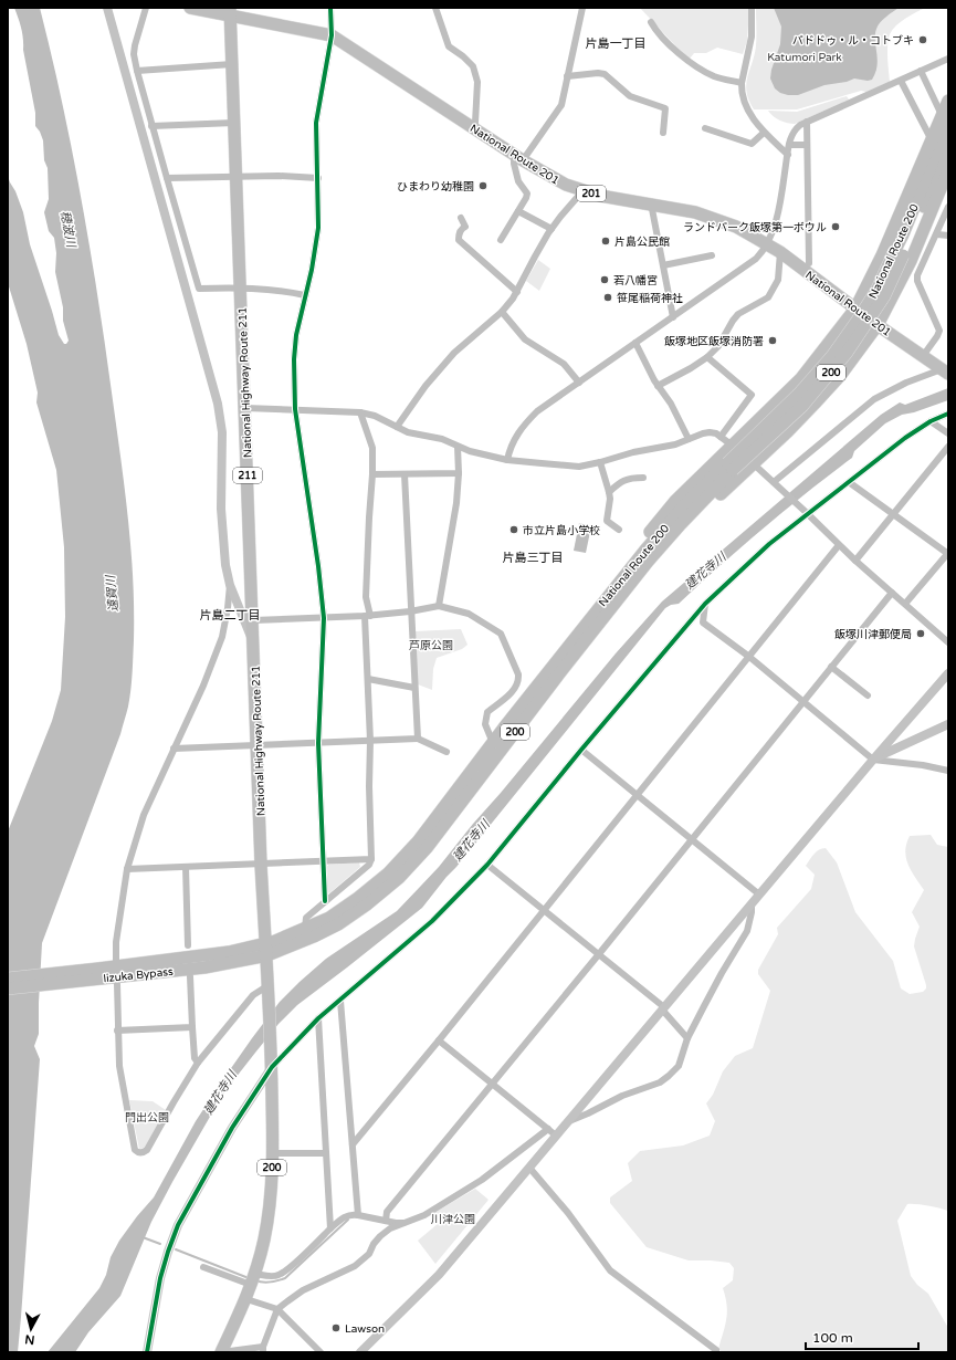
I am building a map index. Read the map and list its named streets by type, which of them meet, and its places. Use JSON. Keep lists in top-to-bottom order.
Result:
{
  "streets": {
    "highway": [
      "National Route 201",
      "201",
      "National Route 200",
      "200",
      "National Highway Route 211",
      "211",
      "Iizuka Bypass"
    ]
  },
  "crossings": [
    ["National Route 201", "National Highway Route 211"],
    ["National Route 200", "200"],
    ["National Route 200", "National Highway Route 211"],
    ["National Route 200", "Iizuka Bypass"],
    ["200", "National Highway Route 211"],
    ["200", "Iizuka Bypass"],
    ["National Highway Route 211", "Iizuka Bypass"]
  ],
  "districts": ["片島一丁目", "片島三丁目", "片島二丁目"],
  "water": ["穂波川", "建花寺川", "遠賀川"],
  "parks": [
    "Katumori Park",
    "芦原公園",
    "門出公園",
    "川津公園"
  ],
  "places": [
    "パドドゥ・ル・コトブキ",
    "ひまわり幼稚園",
    "ランドパーク飯塚第一ボウル",
    "片島公民館",
    "若八幡宮",
    "笹尾稲荷神社",
    "飯塚地区飯塚消防署",
    "市立片島小学校",
    "飯塚川津郵便局",
    "Lawson"
  ],
  "scale_bar": "100 m",
  "north": "bottom"
}
